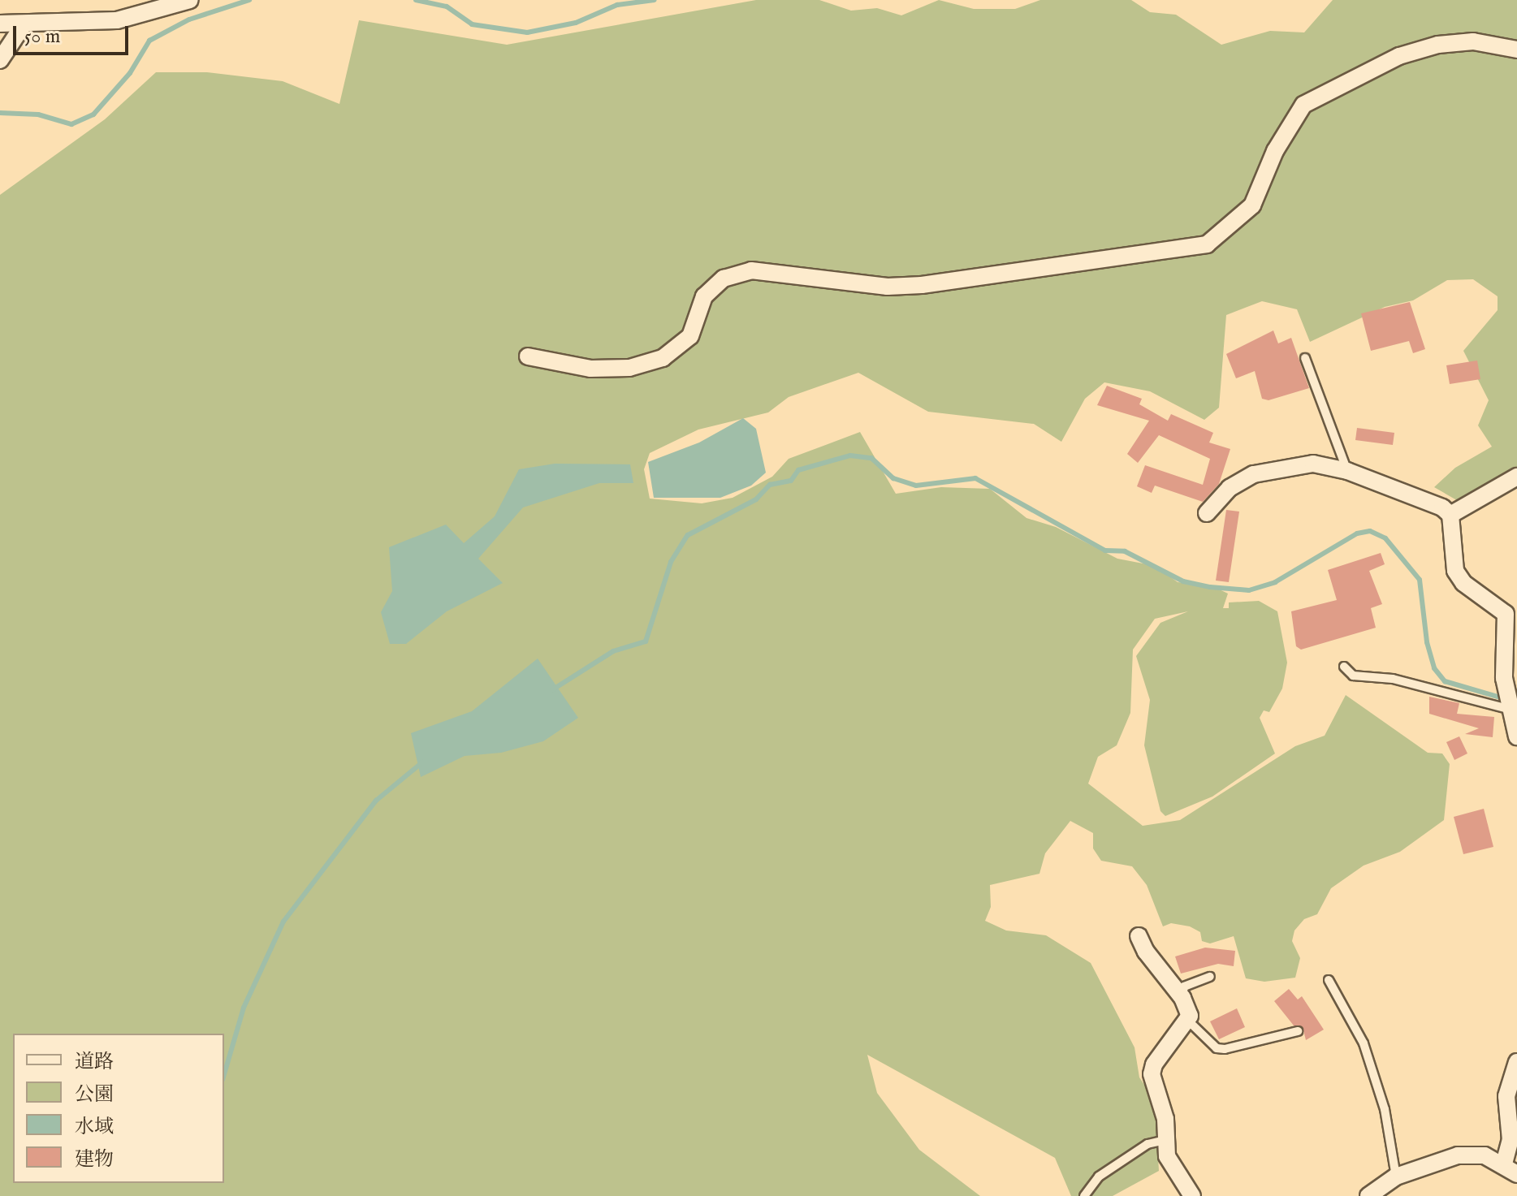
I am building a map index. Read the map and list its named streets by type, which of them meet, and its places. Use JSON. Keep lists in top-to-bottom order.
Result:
{
  "legend": [
    "道路",
    "公園",
    "水域",
    "建物"
  ],
  "scale_bar": "50 m"
}
